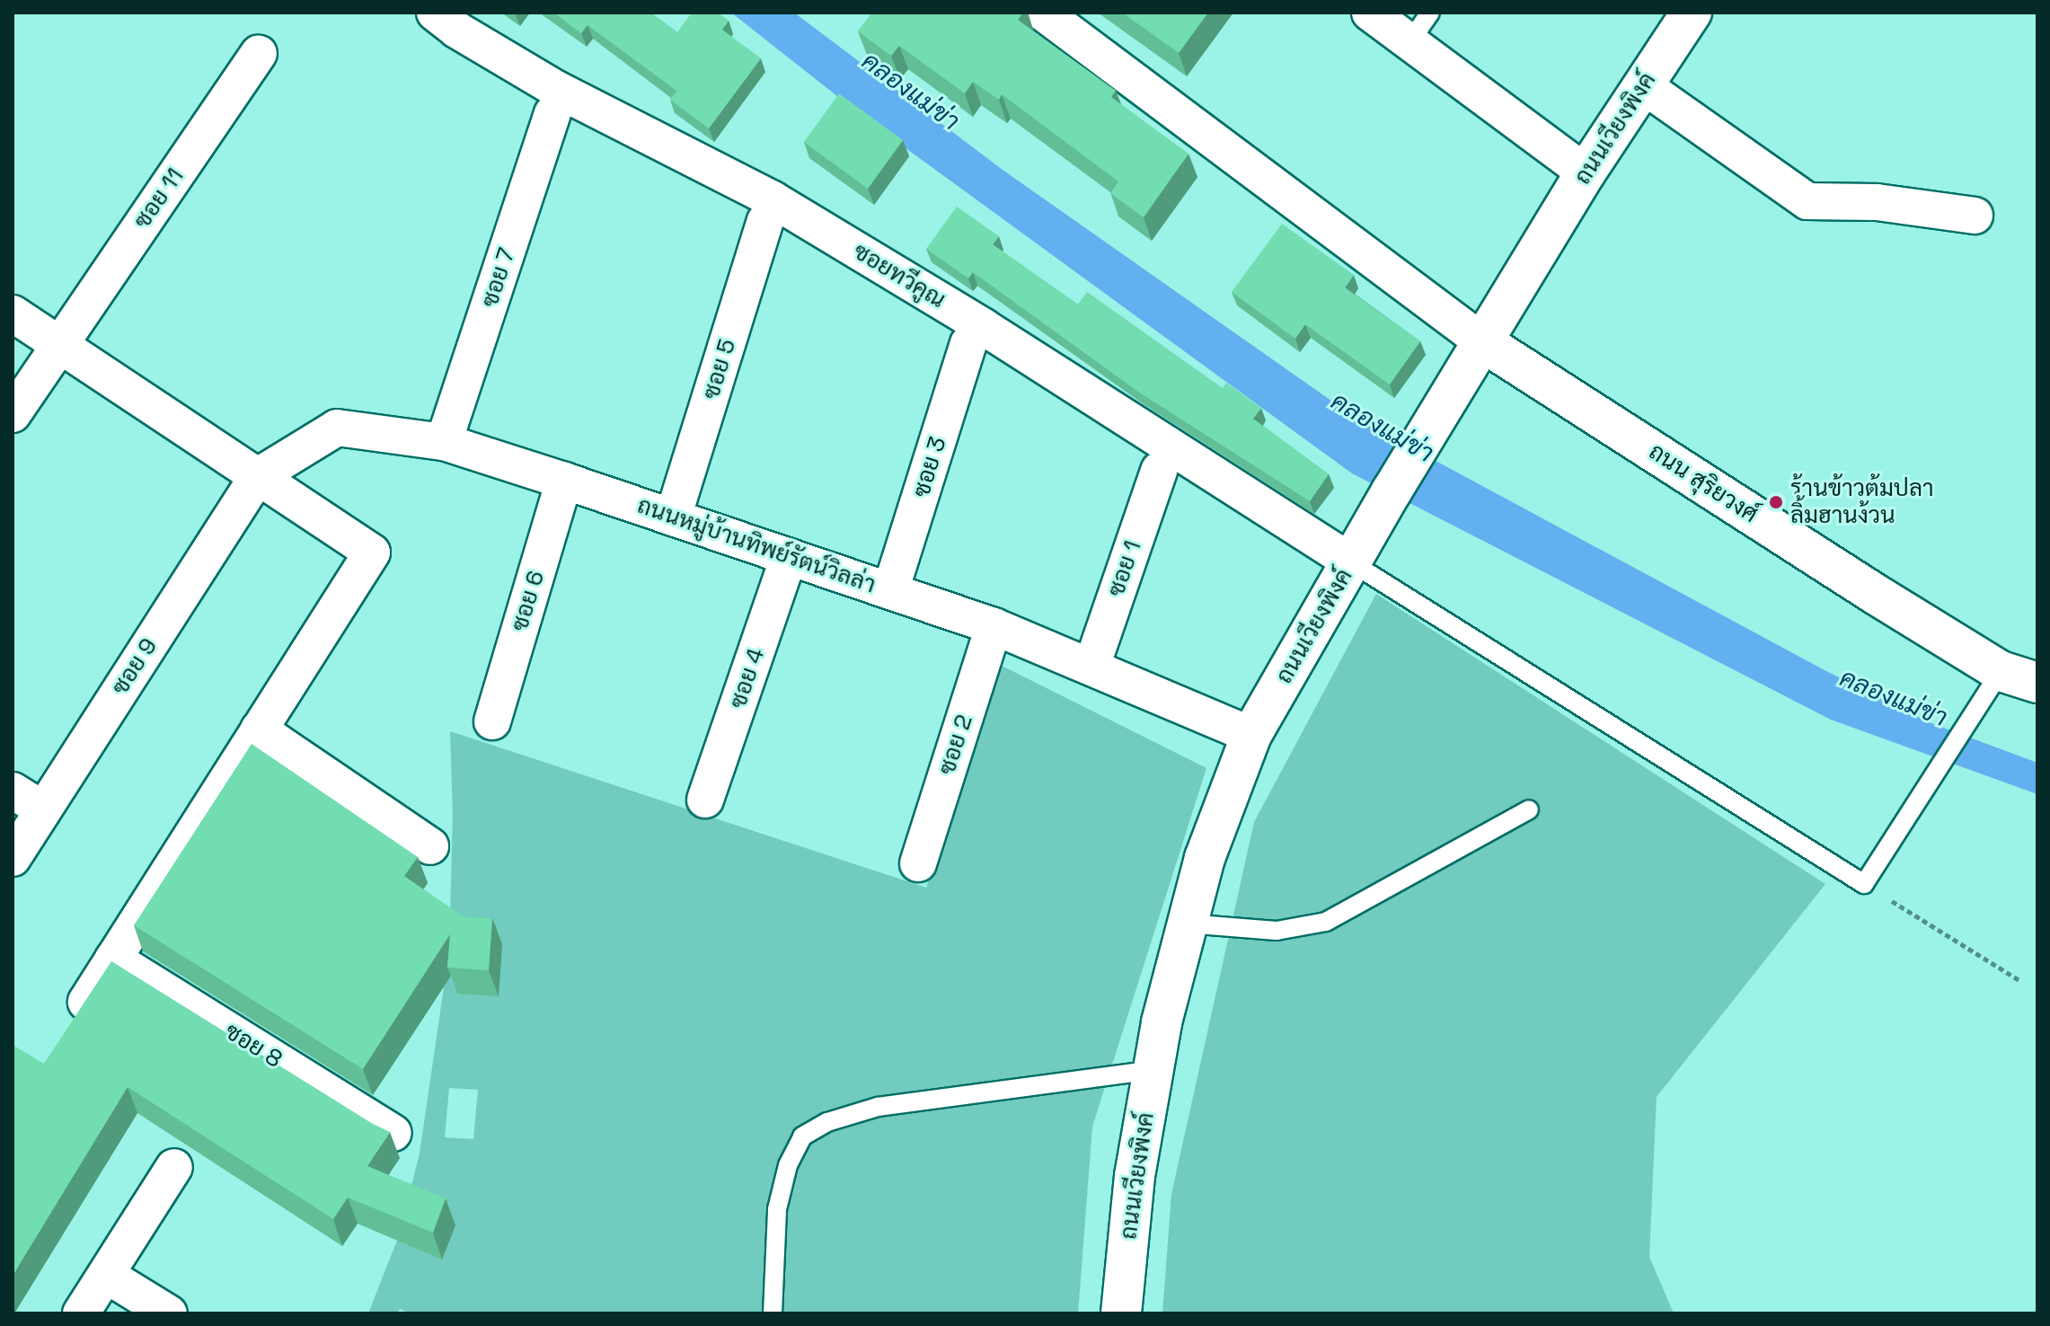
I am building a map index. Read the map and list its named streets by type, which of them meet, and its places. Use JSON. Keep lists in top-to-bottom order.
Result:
{
  "streets": {
    "street": [
      "ถนนเวียงพิงค์",
      "ซอย 11",
      "ซอยทวีคูณ",
      "ซอย 7",
      "ซอย 5",
      "ซอย 3",
      "ถนน สุริยวงศ์",
      "ถนนหมู่บ้านทิพย์รัตน์วิลล่า",
      "ซอย 1",
      "ซอย 6",
      "ซอย 9",
      "ซอย 4",
      "ซอย 2",
      "ซอย 8"
    ]
  },
  "crossings": [
    ["ถนนเวียงพิงค์", "ซอยทวีคูณ"],
    ["ถนนเวียงพิงค์", "ถนน สุริยวงศ์"],
    ["ถนนเวียงพิงค์", "ถนนหมู่บ้านทิพย์รัตน์วิลล่า"],
    ["ซอย 7", "ถนนหมู่บ้านทิพย์รัตน์วิลล่า"],
    ["ซอย 5", "ถนนหมู่บ้านทิพย์รัตน์วิลล่า"],
    ["ซอย 3", "ถนนหมู่บ้านทิพย์รัตน์วิลล่า"],
    ["ถนนหมู่บ้านทิพย์รัตน์วิลล่า", "ซอย 1"],
    ["ถนนหมู่บ้านทิพย์รัตน์วิลล่า", "ซอย 6"],
    ["ถนนหมู่บ้านทิพย์รัตน์วิลล่า", "ซอย 9"],
    ["ถนนหมู่บ้านทิพย์รัตน์วิลล่า", "ซอย 4"],
    ["ถนนหมู่บ้านทิพย์รัตน์วิลล่า", "ซอย 2"]
  ],
  "water": ["คลองแม่ข่า"],
  "places": ["ร้านข้าวต้มปลา ลิ้มฮานง้วน"]
}
